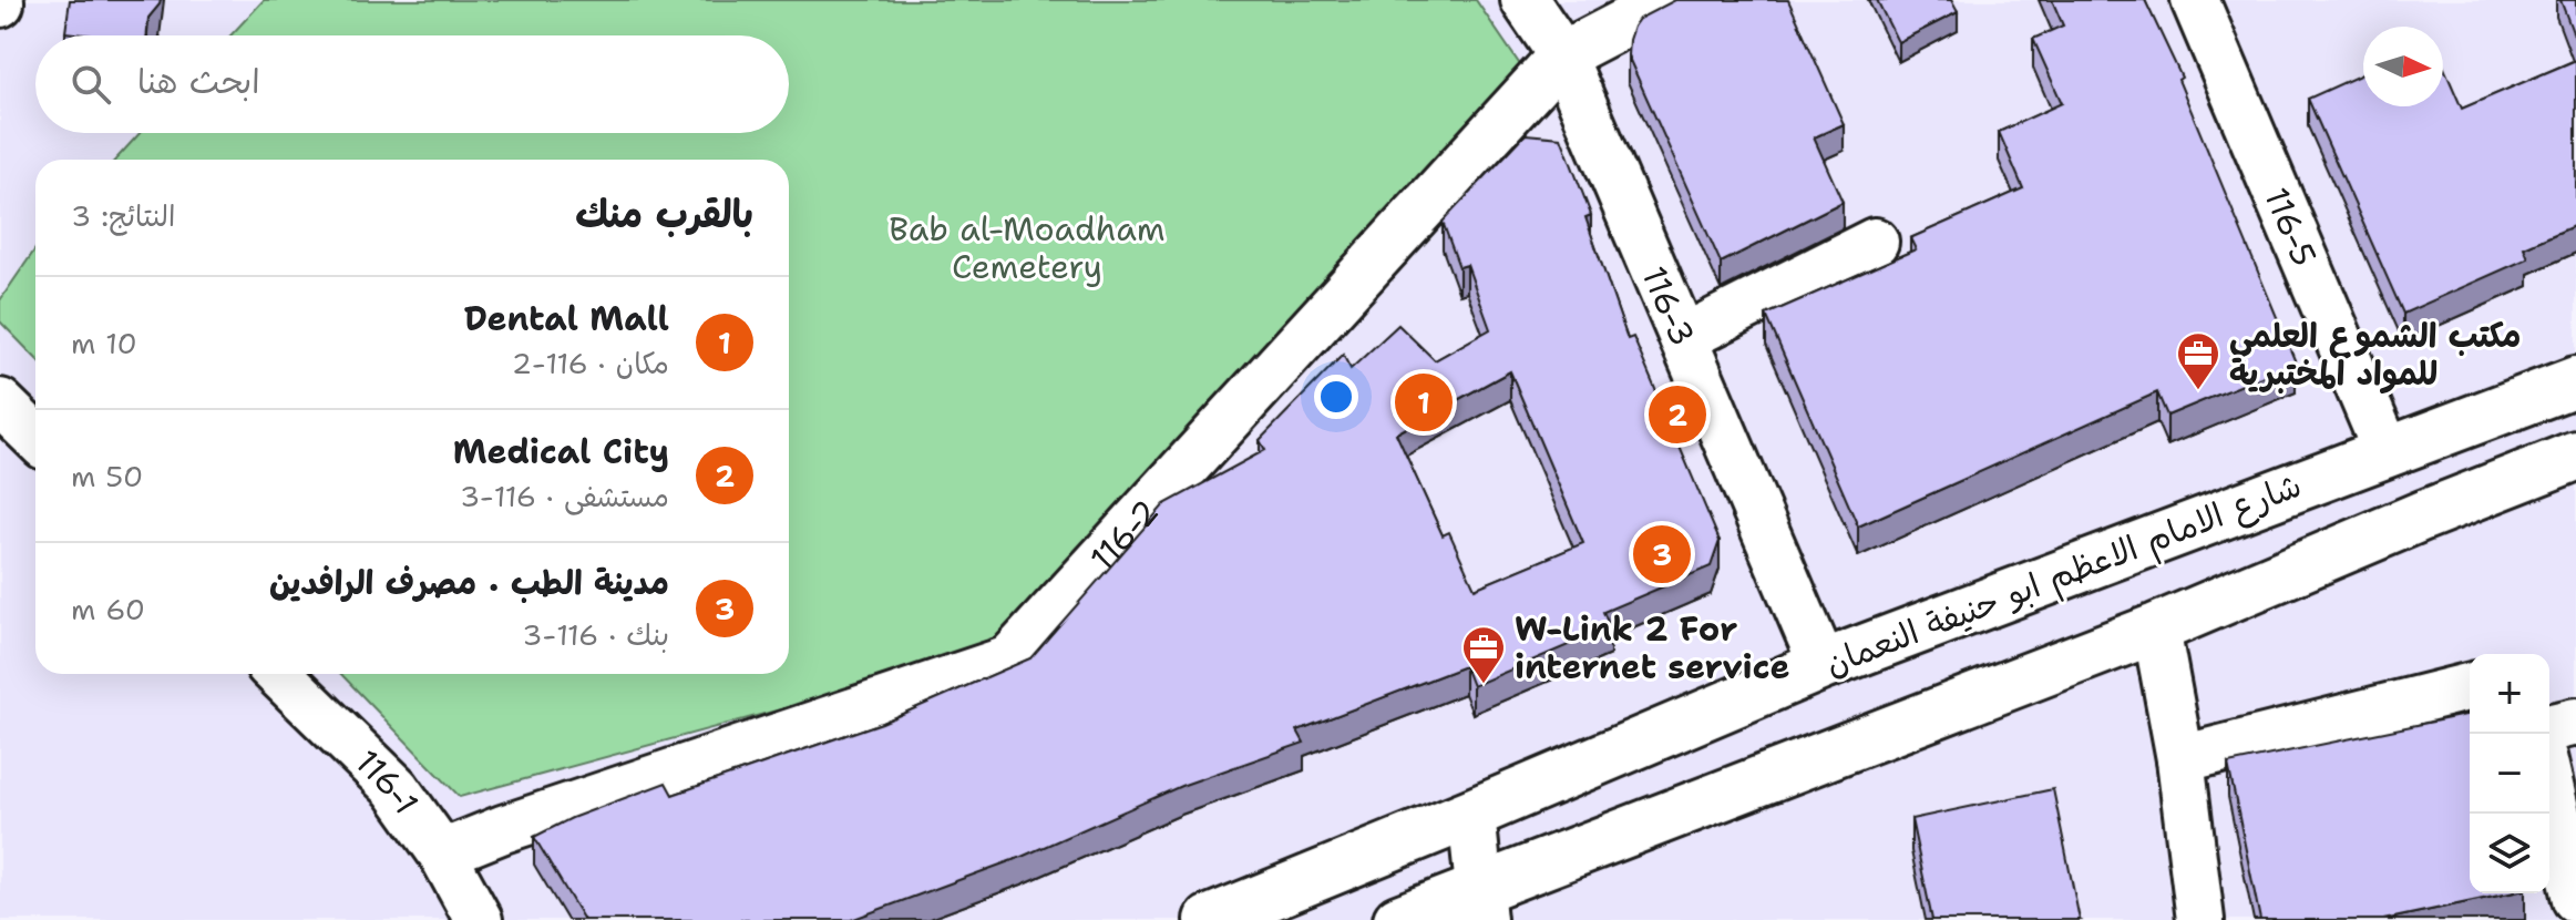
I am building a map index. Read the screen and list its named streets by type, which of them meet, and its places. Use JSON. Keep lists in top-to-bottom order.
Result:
{
  "streets": {
    "main road": ["شارع الامام الاعظم ابو حنيفة النعمان"],
    "street": [
      "116-5",
      "116-3",
      "116-2",
      "116-1"
    ]
  },
  "crossings": [
    ["116-5", "شارع الامام الاعظم ابو حنيفة النعمان"],
    ["116-3", "116-2"],
    ["116-3", "شارع الامام الاعظم ابو حنيفة النعمان"],
    ["116-2", "116-1"]
  ],
  "parks": ["Bab al-Moadham Cemetery"],
  "places": {
    "office": ["مكتب الشموع العلمي للمواد المختبرية", "W-Link 2 For internet service"]
  },
  "north": "right",
  "page": {
    "search": "ابحث هنا",
    "heading": ["بالقرب منك", "النتائج: 3"],
    "list": [
      {
        "mark": "1",
        "name": "Dental Mall",
        "note": "مكان · 116-2",
        "value": "10 m"
      },
      {
        "mark": "2",
        "name": "Medical City",
        "note": "مستشفى · 116-3",
        "value": "50 m"
      },
      {
        "mark": "3",
        "name": "مدينة الطب ٠ مصرف الرافدين",
        "note": "بنك · 116-3",
        "value": "60 m"
      }
    ],
    "pins": ["1", "2", "3"],
    "map_buttons": ["+", "−"]
  }
}
